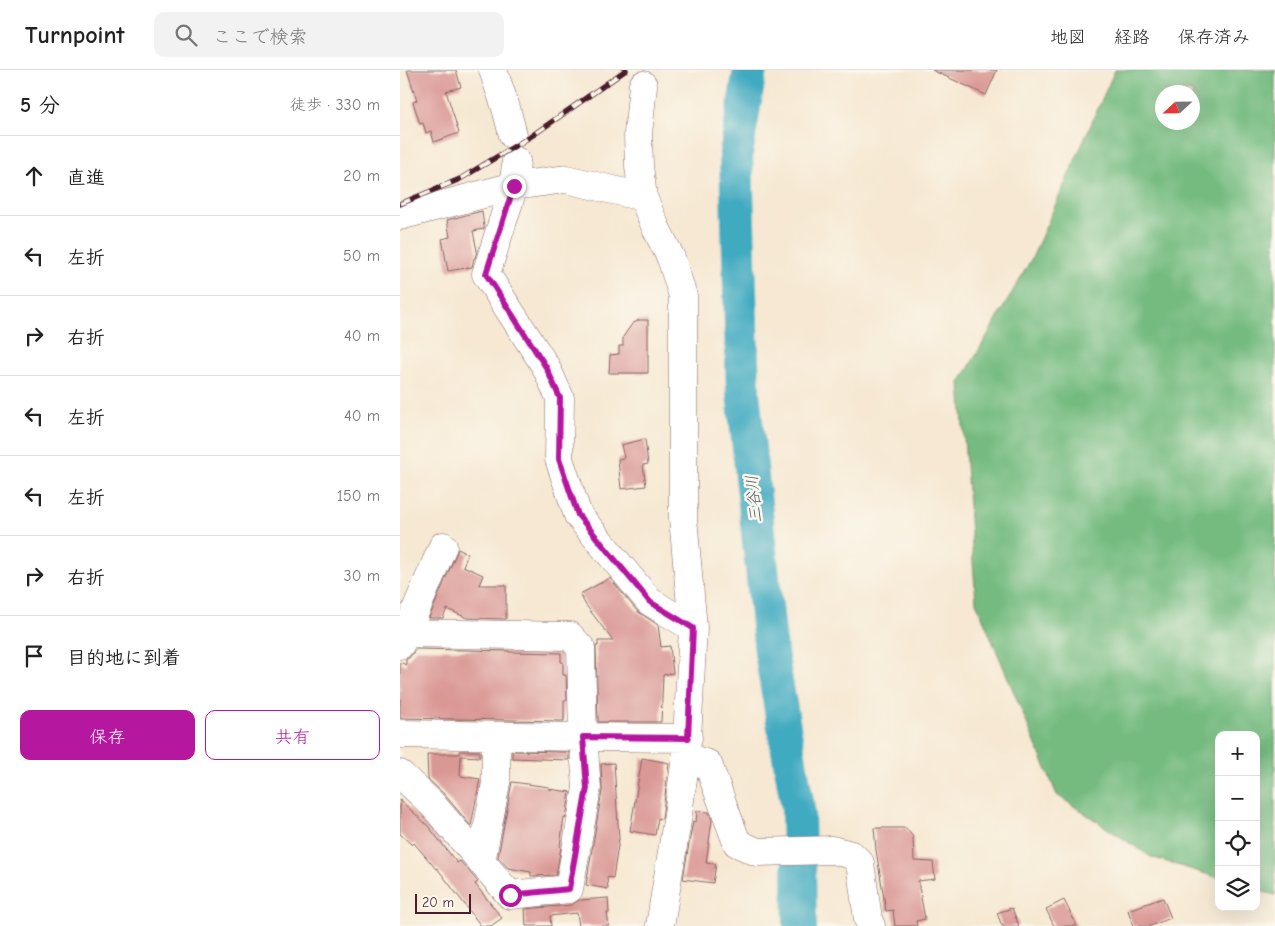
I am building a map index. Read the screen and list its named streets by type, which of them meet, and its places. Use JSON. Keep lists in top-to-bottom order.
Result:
{
  "water": ["三谷川"],
  "scale_bar": "20 m",
  "north": "left",
  "page": {
    "header": "Turnpoint",
    "search": "ここで検索",
    "nav": ["地図", "経路", "保存済み"],
    "heading": ["5 分", "徒歩 · 330 m"],
    "list": [
      ["直進", "20 m"],
      ["左折", "50 m"],
      ["右折", "40 m"],
      ["左折", "40 m"],
      ["左折", "150 m"],
      ["右折", "30 m"],
      "目的地に到着"
    ],
    "buttons": ["保存", "共有"],
    "map_buttons": ["+", "−"],
    "scale": "20 m"
  }
}
